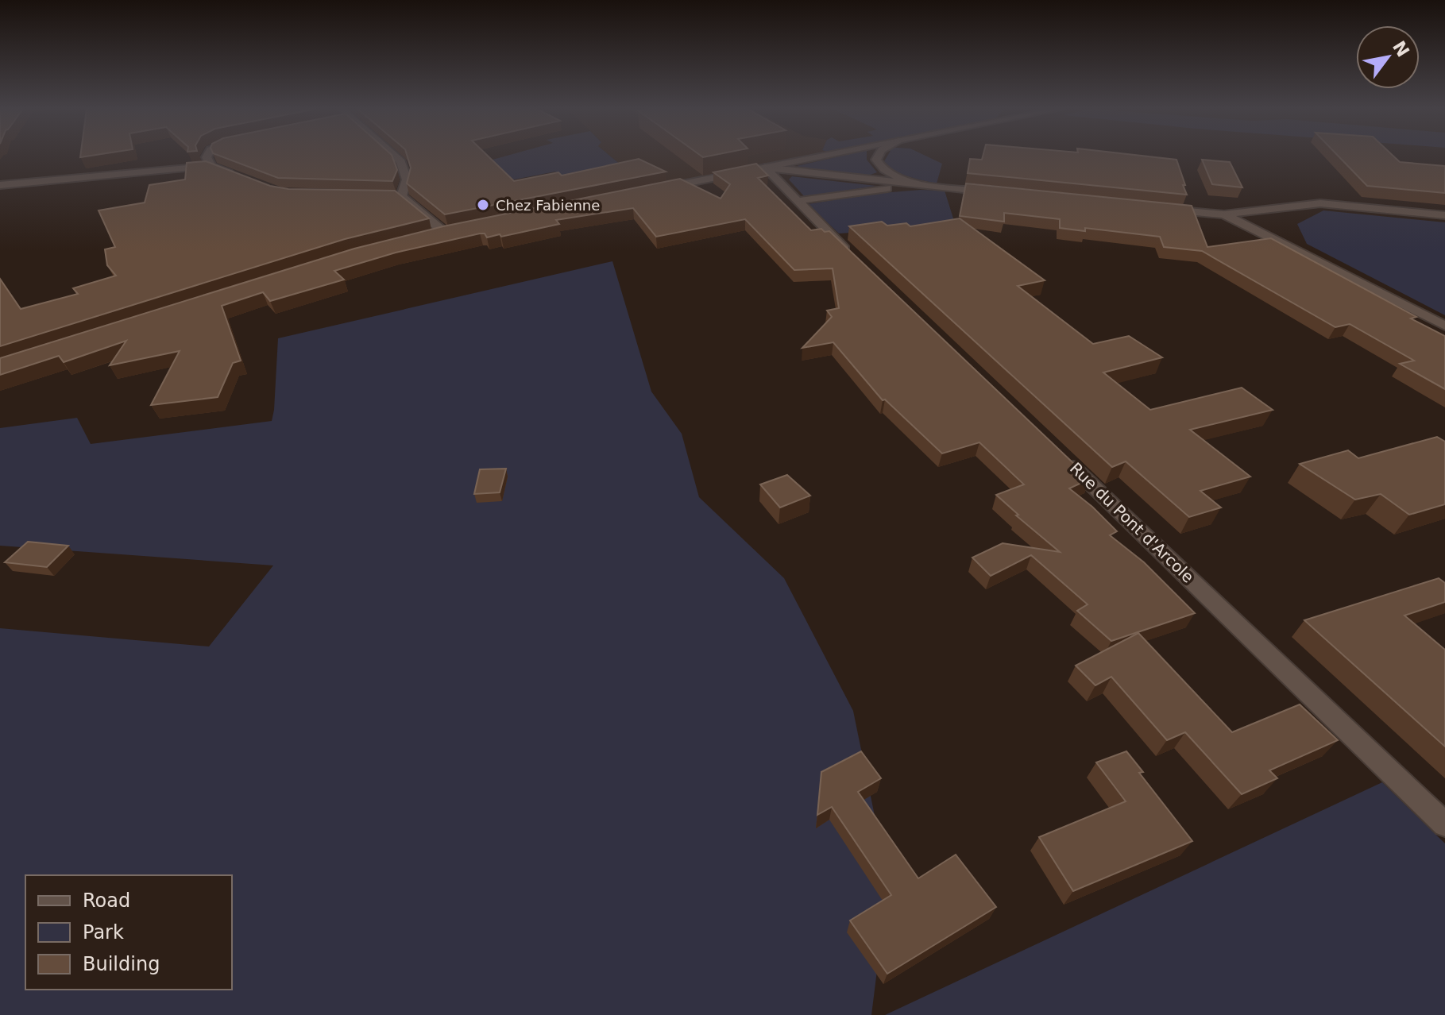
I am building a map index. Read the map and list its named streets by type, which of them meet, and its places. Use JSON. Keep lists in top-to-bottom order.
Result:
{
  "streets": {
    "street": ["Rue du Pont d'Arcole"]
  },
  "places": ["Chez Fabienne"],
  "legend": ["Road", "Park", "Building"],
  "north": "top right"
}
